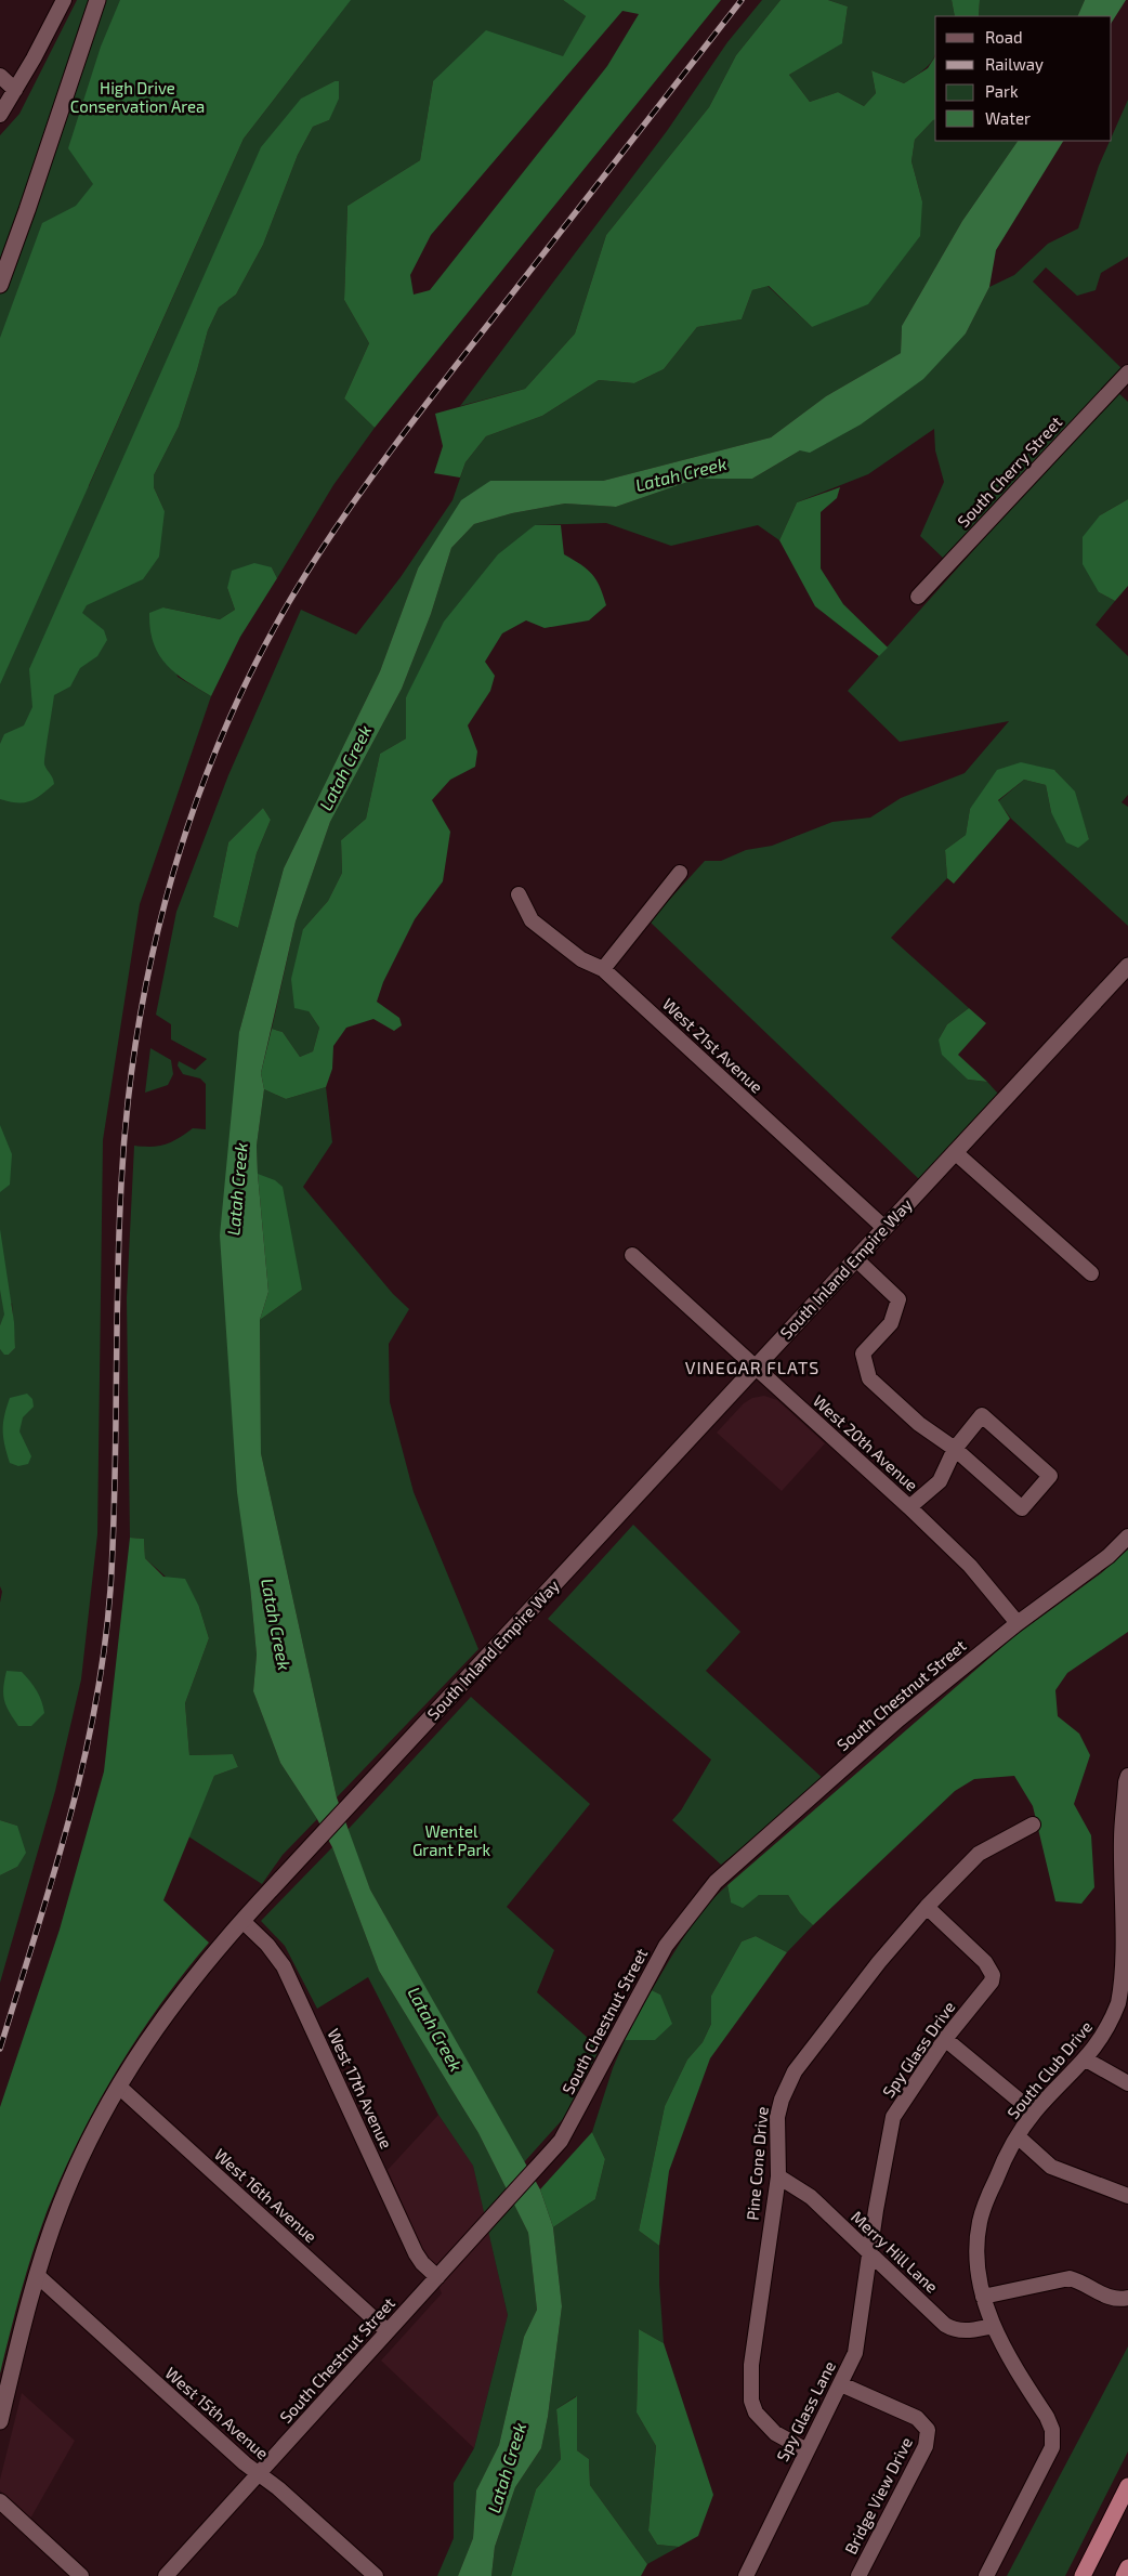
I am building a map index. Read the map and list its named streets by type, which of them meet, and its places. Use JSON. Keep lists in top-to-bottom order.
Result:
{
  "streets": {
    "street": [
      "South Cherry Street",
      "West 21st Avenue",
      "South Inland Empire Way",
      "West 20th Avenue",
      "South Chestnut Street",
      "Spy Glass Drive",
      "South Club Drive",
      "West 17th Avenue",
      "Pine Cone Drive",
      "West 16th Avenue",
      "Merry Hill Lane",
      "Spy Glass Lane",
      "West 15th Avenue",
      "Bridge View Drive"
    ]
  },
  "crossings": [
    ["West 21st Avenue", "South Inland Empire Way"],
    ["South Inland Empire Way", "West 20th Avenue"],
    ["South Inland Empire Way", "West 17th Avenue"],
    ["South Inland Empire Way", "West 16th Avenue"],
    ["South Inland Empire Way", "West 15th Avenue"],
    ["West 20th Avenue", "South Chestnut Street"],
    ["South Chestnut Street", "West 17th Avenue"],
    ["South Chestnut Street", "West 16th Avenue"],
    ["South Chestnut Street", "West 15th Avenue"],
    ["Spy Glass Drive", "Pine Cone Drive"],
    ["Spy Glass Drive", "Merry Hill Lane"],
    ["Spy Glass Drive", "Spy Glass Lane"],
    ["South Club Drive", "Merry Hill Lane"],
    ["Pine Cone Drive", "Merry Hill Lane"],
    ["Pine Cone Drive", "Spy Glass Lane"],
    ["Merry Hill Lane", "Spy Glass Lane"],
    ["Spy Glass Lane", "Bridge View Drive"]
  ],
  "districts": ["VINEGAR FLATS"],
  "water": ["Latah Creek"],
  "parks": ["High Drive Conservation Area", "Wentel Grant Park"],
  "legend": [
    "Road",
    "Railway",
    "Park",
    "Water"
  ]
}
